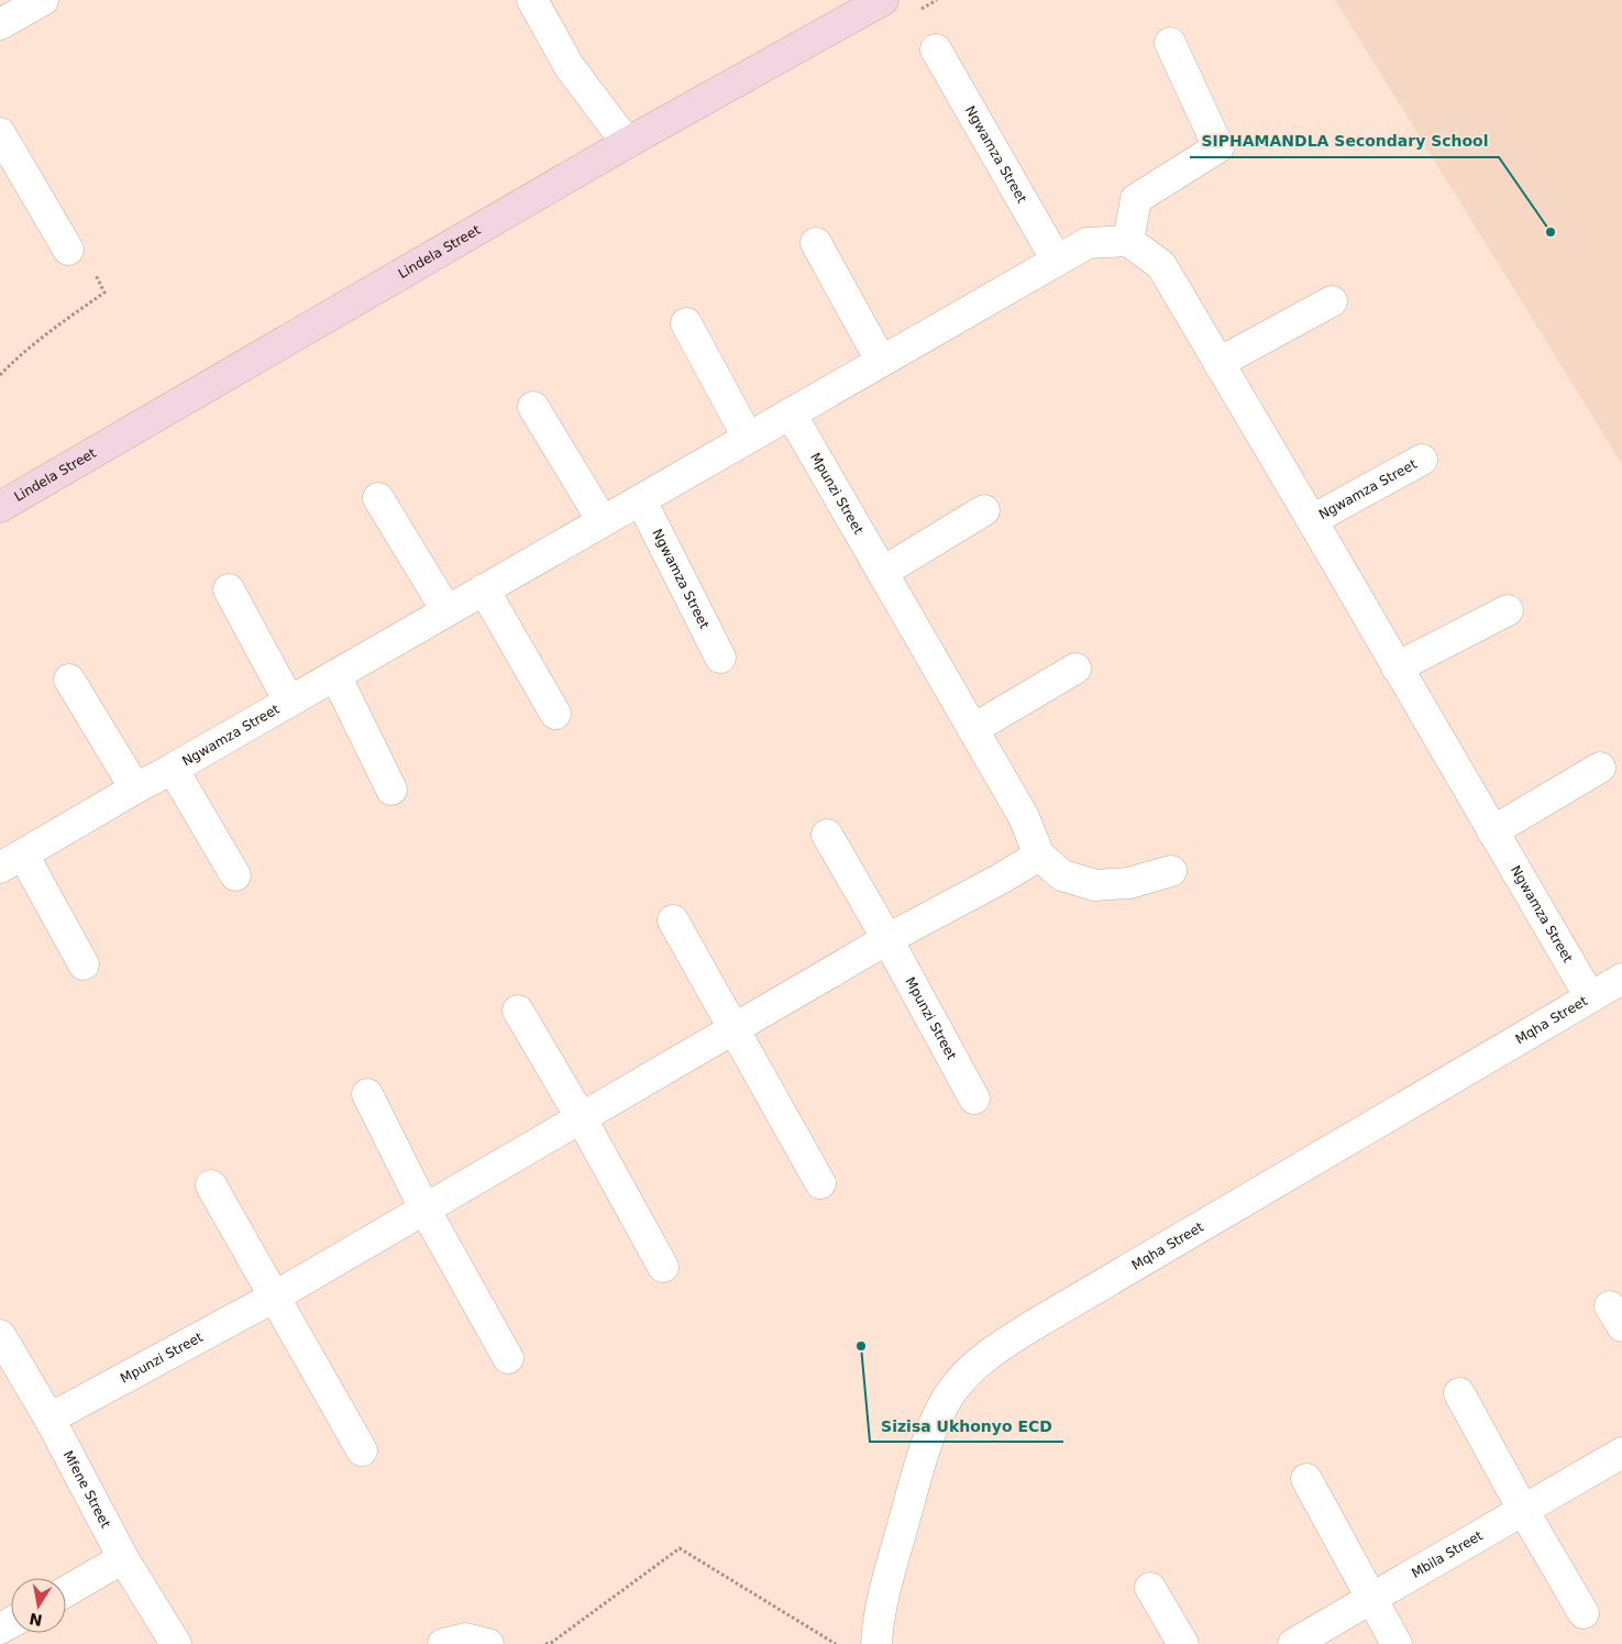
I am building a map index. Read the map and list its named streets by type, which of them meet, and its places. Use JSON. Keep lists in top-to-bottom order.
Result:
{
  "streets": {
    "street": [
      "Ngwamza Street",
      "Lindela Street",
      "Mpunzi Street",
      "Mqha Street",
      "Mfene Street",
      "Mbila Street"
    ]
  },
  "crossings": [
    ["Ngwamza Street", "Mpunzi Street"],
    ["Ngwamza Street", "Mqha Street"],
    ["Mpunzi Street", "Mfene Street"]
  ],
  "places": ["SIPHAMANDLA Secondary School", "Sizisa Ukhonyo ECD"],
  "north": "bottom"
}
